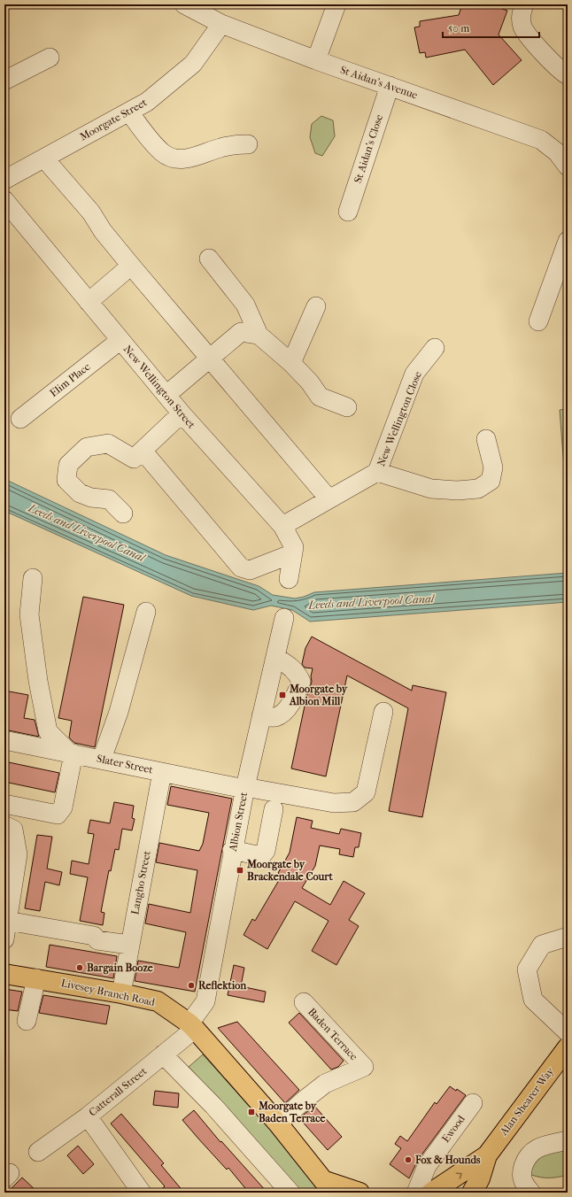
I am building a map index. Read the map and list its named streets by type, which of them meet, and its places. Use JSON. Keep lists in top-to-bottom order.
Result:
{
  "streets": {
    "main road": ["Livesey Branch Road", "Alan Shearer Way"],
    "street": [
      "St Aidan's Avenue",
      "Moorgate Street",
      "St Aidan's Close",
      "Elim Place",
      "New Wellington Street",
      "New Wellington Close",
      "Slater Street",
      "Albion Street",
      "Langho Street",
      "Baden Terrace",
      "Catterall Street",
      "Ewood"
    ]
  },
  "crossings": [
    ["St Aidan's Avenue", "Moorgate Street"],
    ["St Aidan's Avenue", "St Aidan's Close"],
    ["Elim Place", "New Wellington Street"],
    ["New Wellington Street", "New Wellington Close"],
    ["Slater Street", "Albion Street"],
    ["Slater Street", "Langho Street"],
    ["Albion Street", "Livesey Branch Road"],
    ["Albion Street", "Catterall Street"],
    ["Langho Street", "Livesey Branch Road"],
    ["Livesey Branch Road", "Baden Terrace"],
    ["Livesey Branch Road", "Catterall Street"]
  ],
  "water": ["Leeds and Liverpool Canal"],
  "places": {
    "transit": ["Moorgate by Albion Mill", "Moorgate by Brackendale Court", "Moorgate by Baden Terrace"],
    "other": ["Bargain Booze", "Reflektion", "Fox & Hounds"]
  },
  "scale_bar": "50 m"
}
